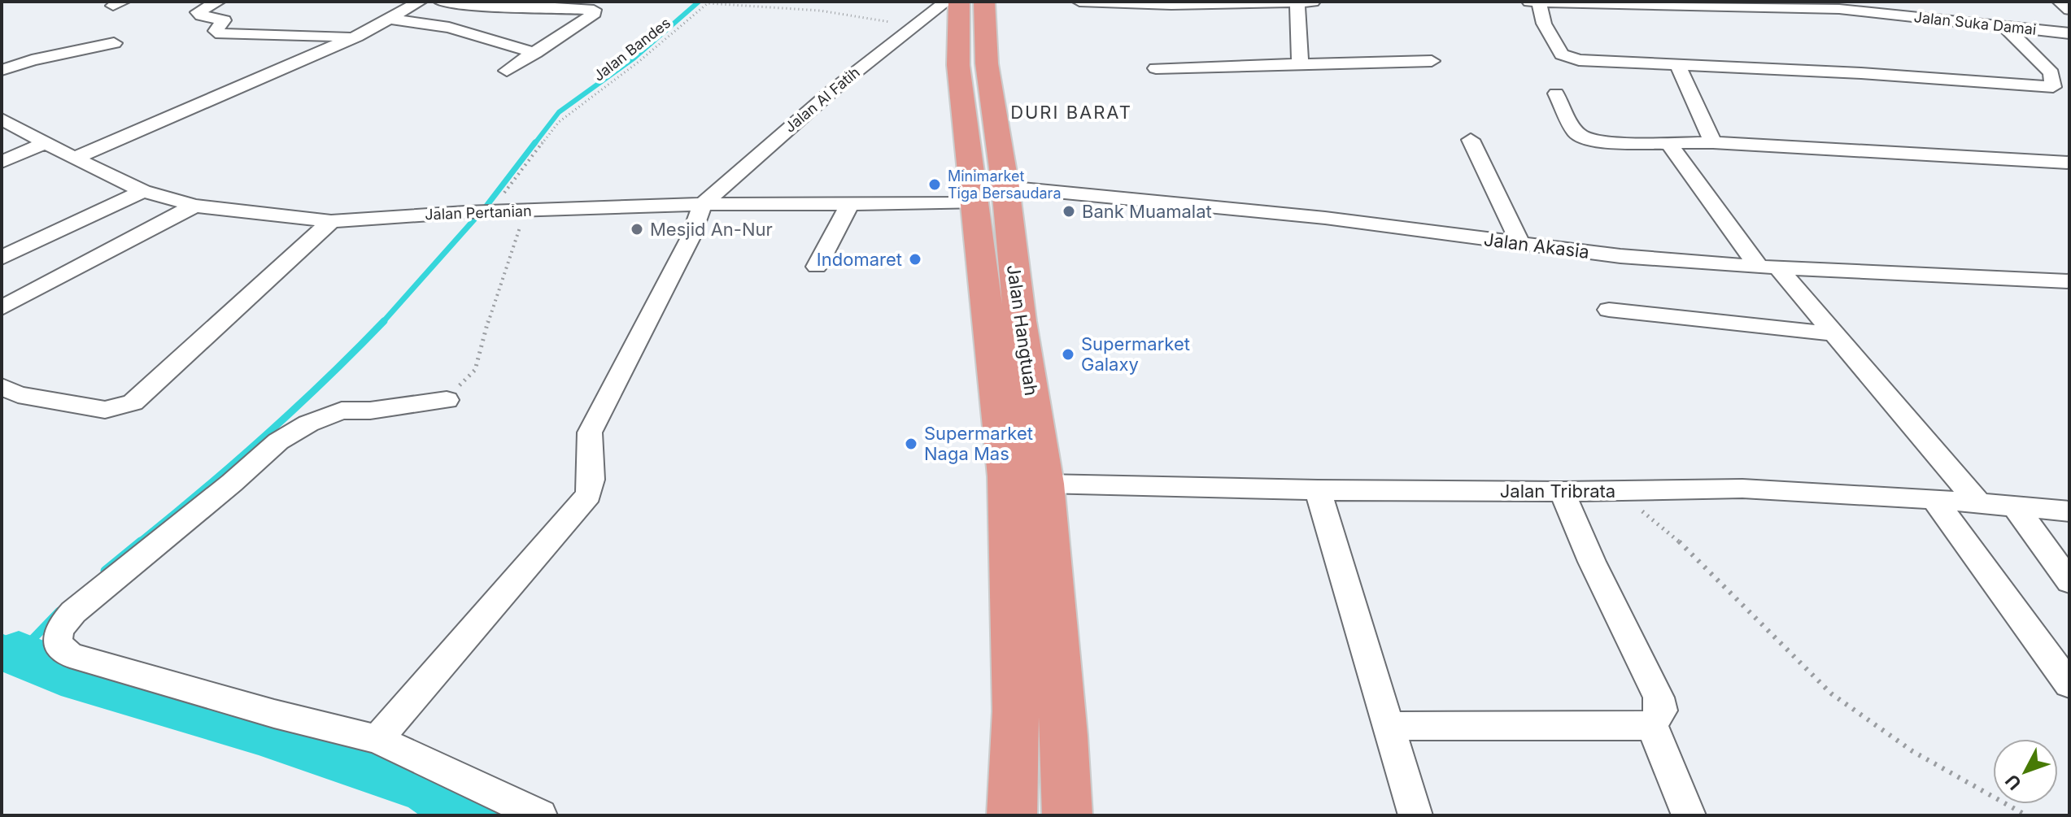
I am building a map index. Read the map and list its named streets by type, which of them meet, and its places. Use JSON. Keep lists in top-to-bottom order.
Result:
{
  "streets": {
    "highway": ["Jalan Hangtuah"],
    "street": [
      "Jalan Suka Damai",
      "Jalan Al Fatih",
      "Jalan Pertanian",
      "Jalan Akasia",
      "Jalan Tribrata"
    ],
    "path": ["Jalan Bandes"]
  },
  "crossings": [
    ["Jalan Bandes", "Jalan Al Fatih"],
    ["Jalan Bandes", "Jalan Pertanian"],
    ["Jalan Al Fatih", "Jalan Pertanian"],
    ["Jalan Pertanian", "Jalan Akasia"],
    ["Jalan Pertanian", "Jalan Hangtuah"],
    ["Jalan Akasia", "Jalan Hangtuah"],
    ["Jalan Hangtuah", "Jalan Tribrata"]
  ],
  "districts": ["DURI BARAT"],
  "places": [
    "Minimarket Tiga Bersaudara",
    "Bank Muamalat",
    "Mesjid An-Nur",
    "Indomaret",
    "Supermarket Galaxy",
    "Supermarket Naga Mas"
  ],
  "north": "bottom left"
}
